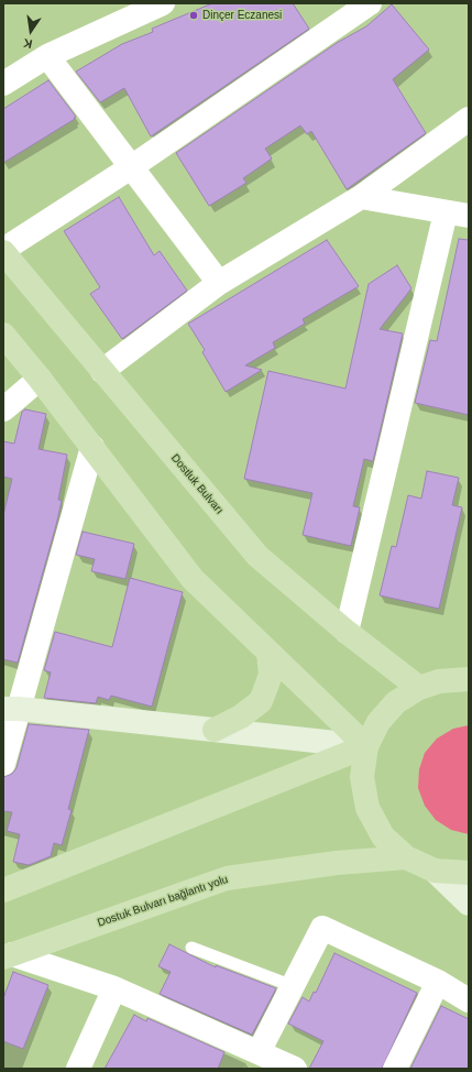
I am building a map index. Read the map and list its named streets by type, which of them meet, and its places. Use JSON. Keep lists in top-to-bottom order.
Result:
{
  "streets": {
    "main road": ["Dostluk Bulvarı", "Dostuk Bulvarı bağlantı yolu"]
  },
  "places": ["Dinçer Eczanesi"],
  "north": "bottom"
}
